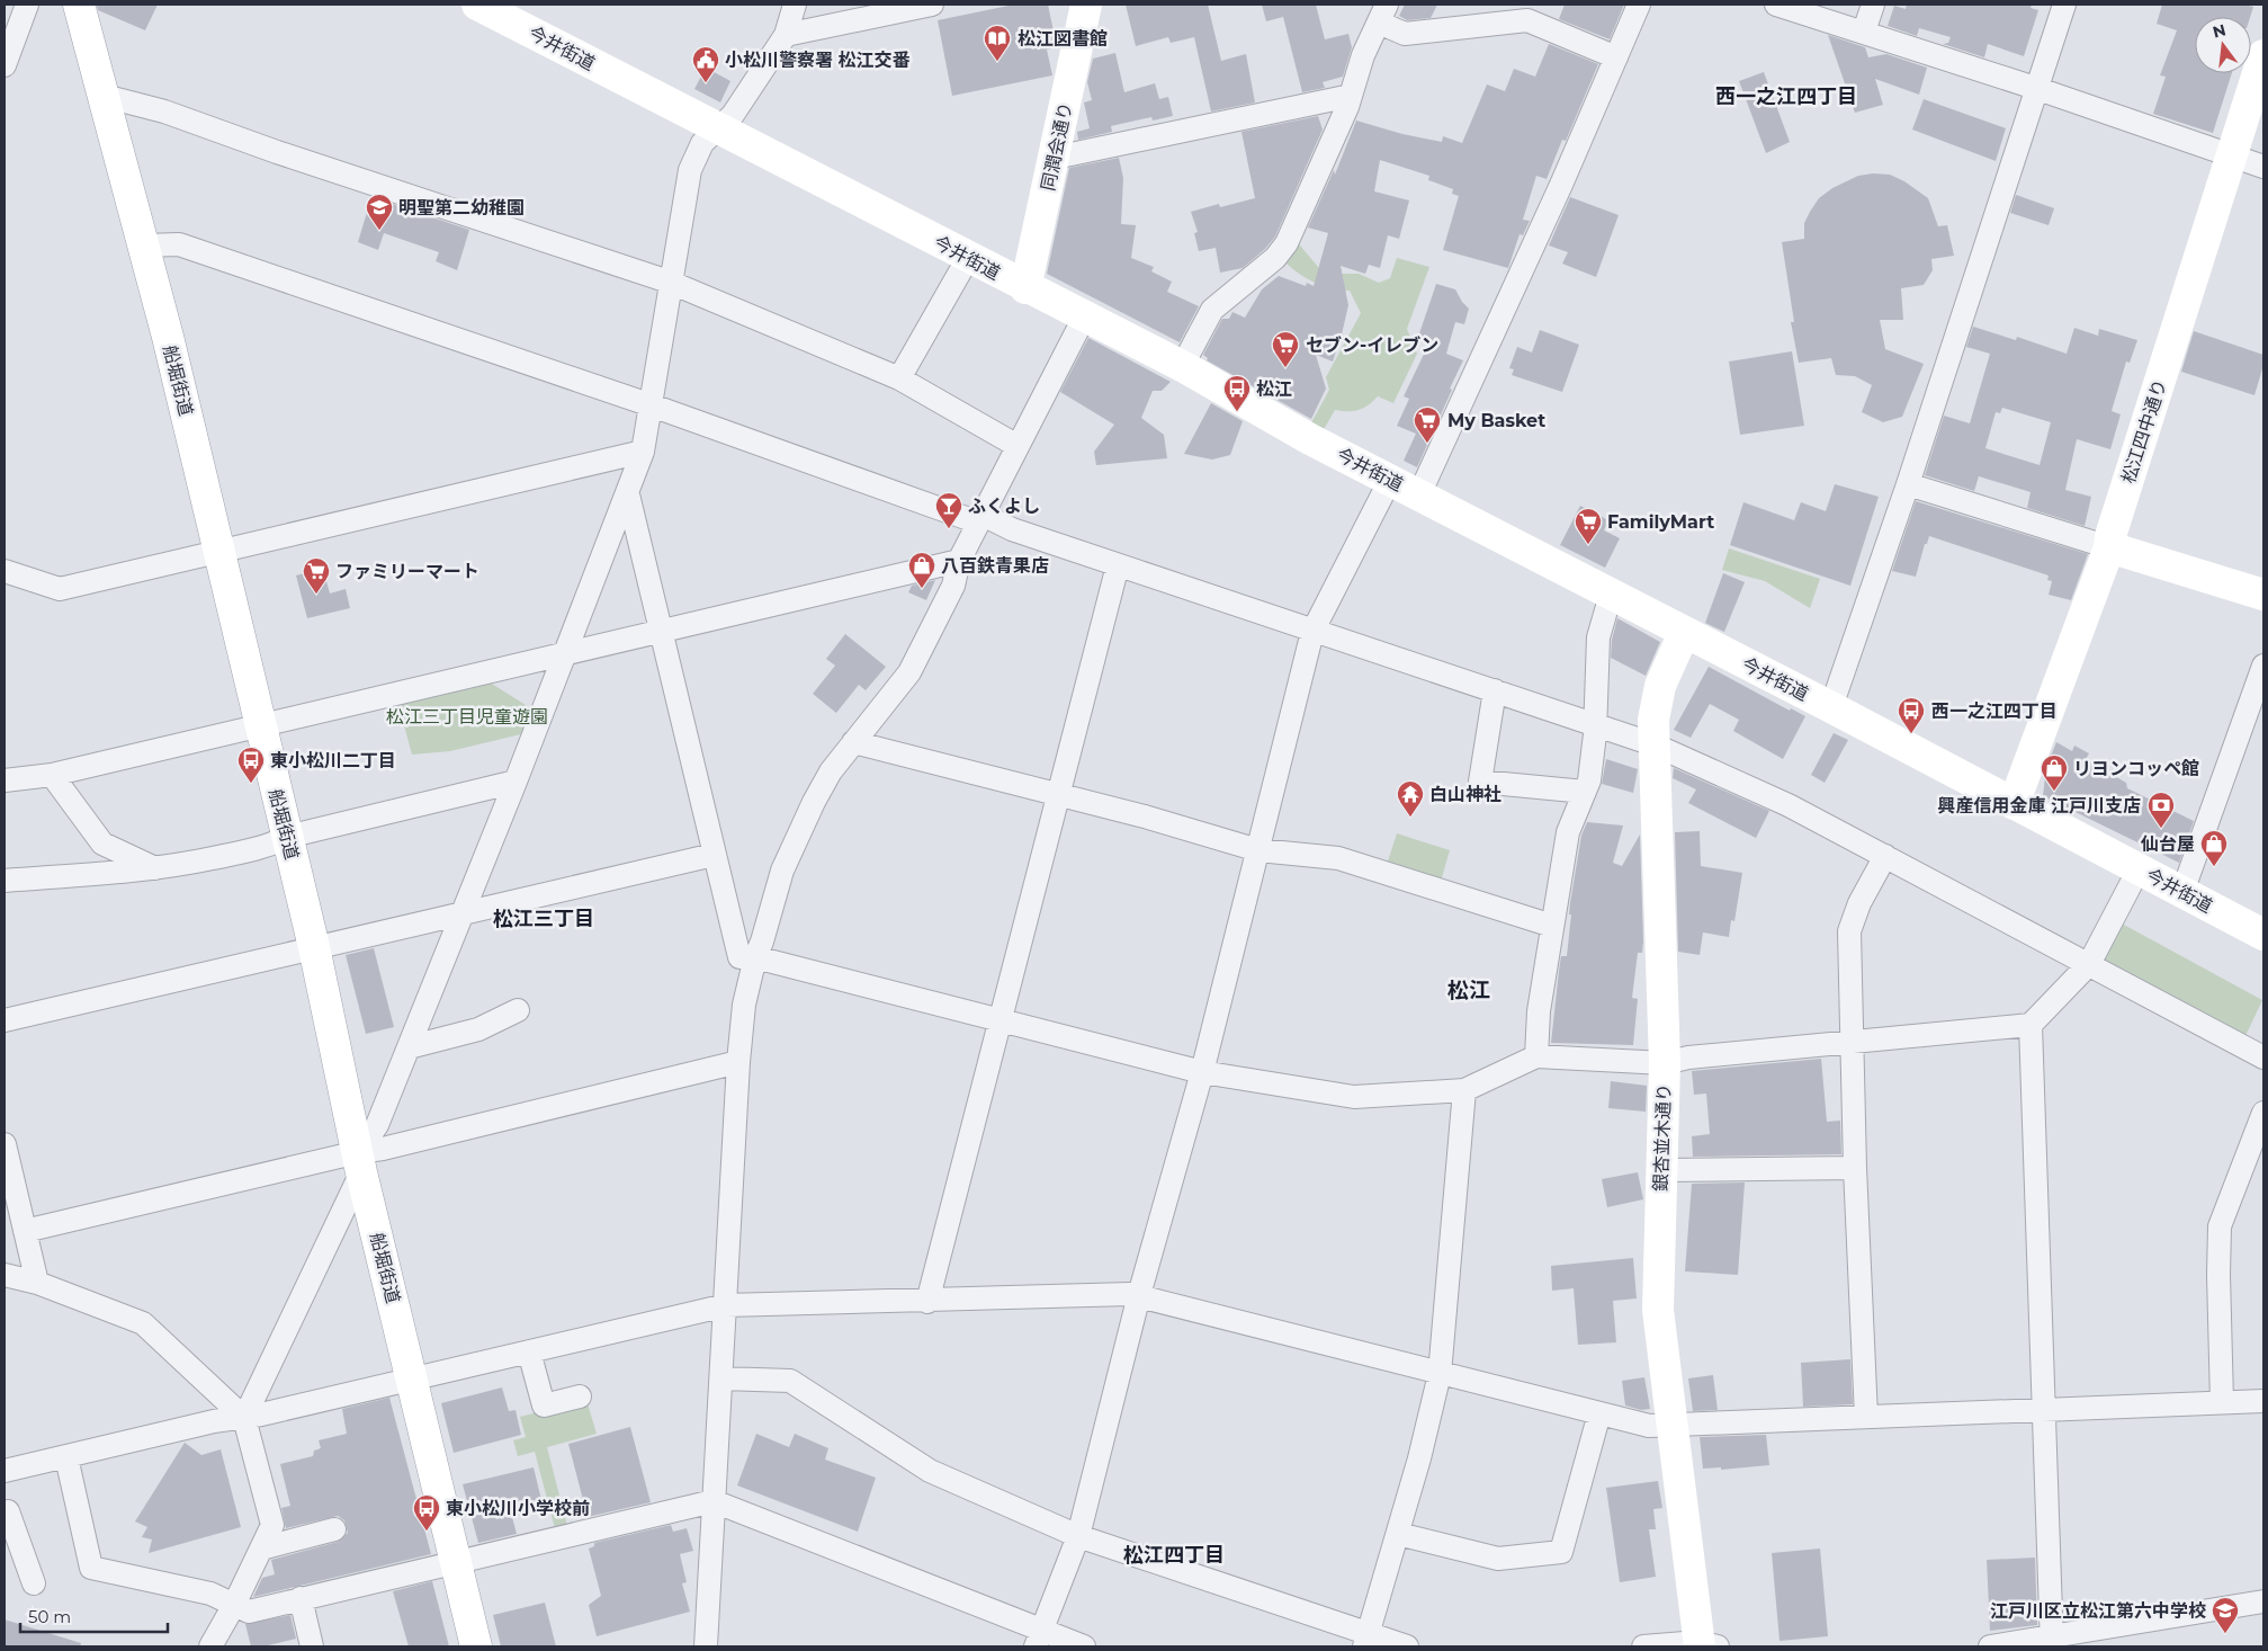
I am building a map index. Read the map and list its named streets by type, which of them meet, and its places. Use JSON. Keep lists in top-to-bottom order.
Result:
{
  "streets": {
    "street": [
      "今井街道",
      "同潤会通り",
      "船堀街道",
      "松江四中通り",
      "銀杏並木通り"
    ]
  },
  "crossings": [
    ["今井街道", "同潤会通り"],
    ["今井街道", "松江四中通り"],
    ["今井街道", "銀杏並木通り"]
  ],
  "districts": [
    "西一之江四丁目",
    "松江三丁目",
    "松江",
    "松江四丁目"
  ],
  "parks": ["松江三丁目児童遊園"],
  "places": {
    "library": ["松江図書館"],
    "public building": ["小松川警察署 松江交番"],
    "school or university": ["明聖第二幼稚園", "江戸川区立松江第六中学校"],
    "supermarket": [
      "セブン-イレブン",
      "My Basket",
      "FamilyMart",
      "ファミリーマート"
    ],
    "bus stop": [
      "松江",
      "西一之江四丁目",
      "東小松川二丁目",
      "東小松川小学校前"
    ],
    "bar": ["ふくよし"],
    "shop": ["八百鉄青果店", "リヨンコッペ館", "仙台屋"],
    "temple": ["白山神社"],
    "bank": ["興産信用金庫 江戸川支店"]
  },
  "scale_bar": "50 m",
  "north": "top"
}
